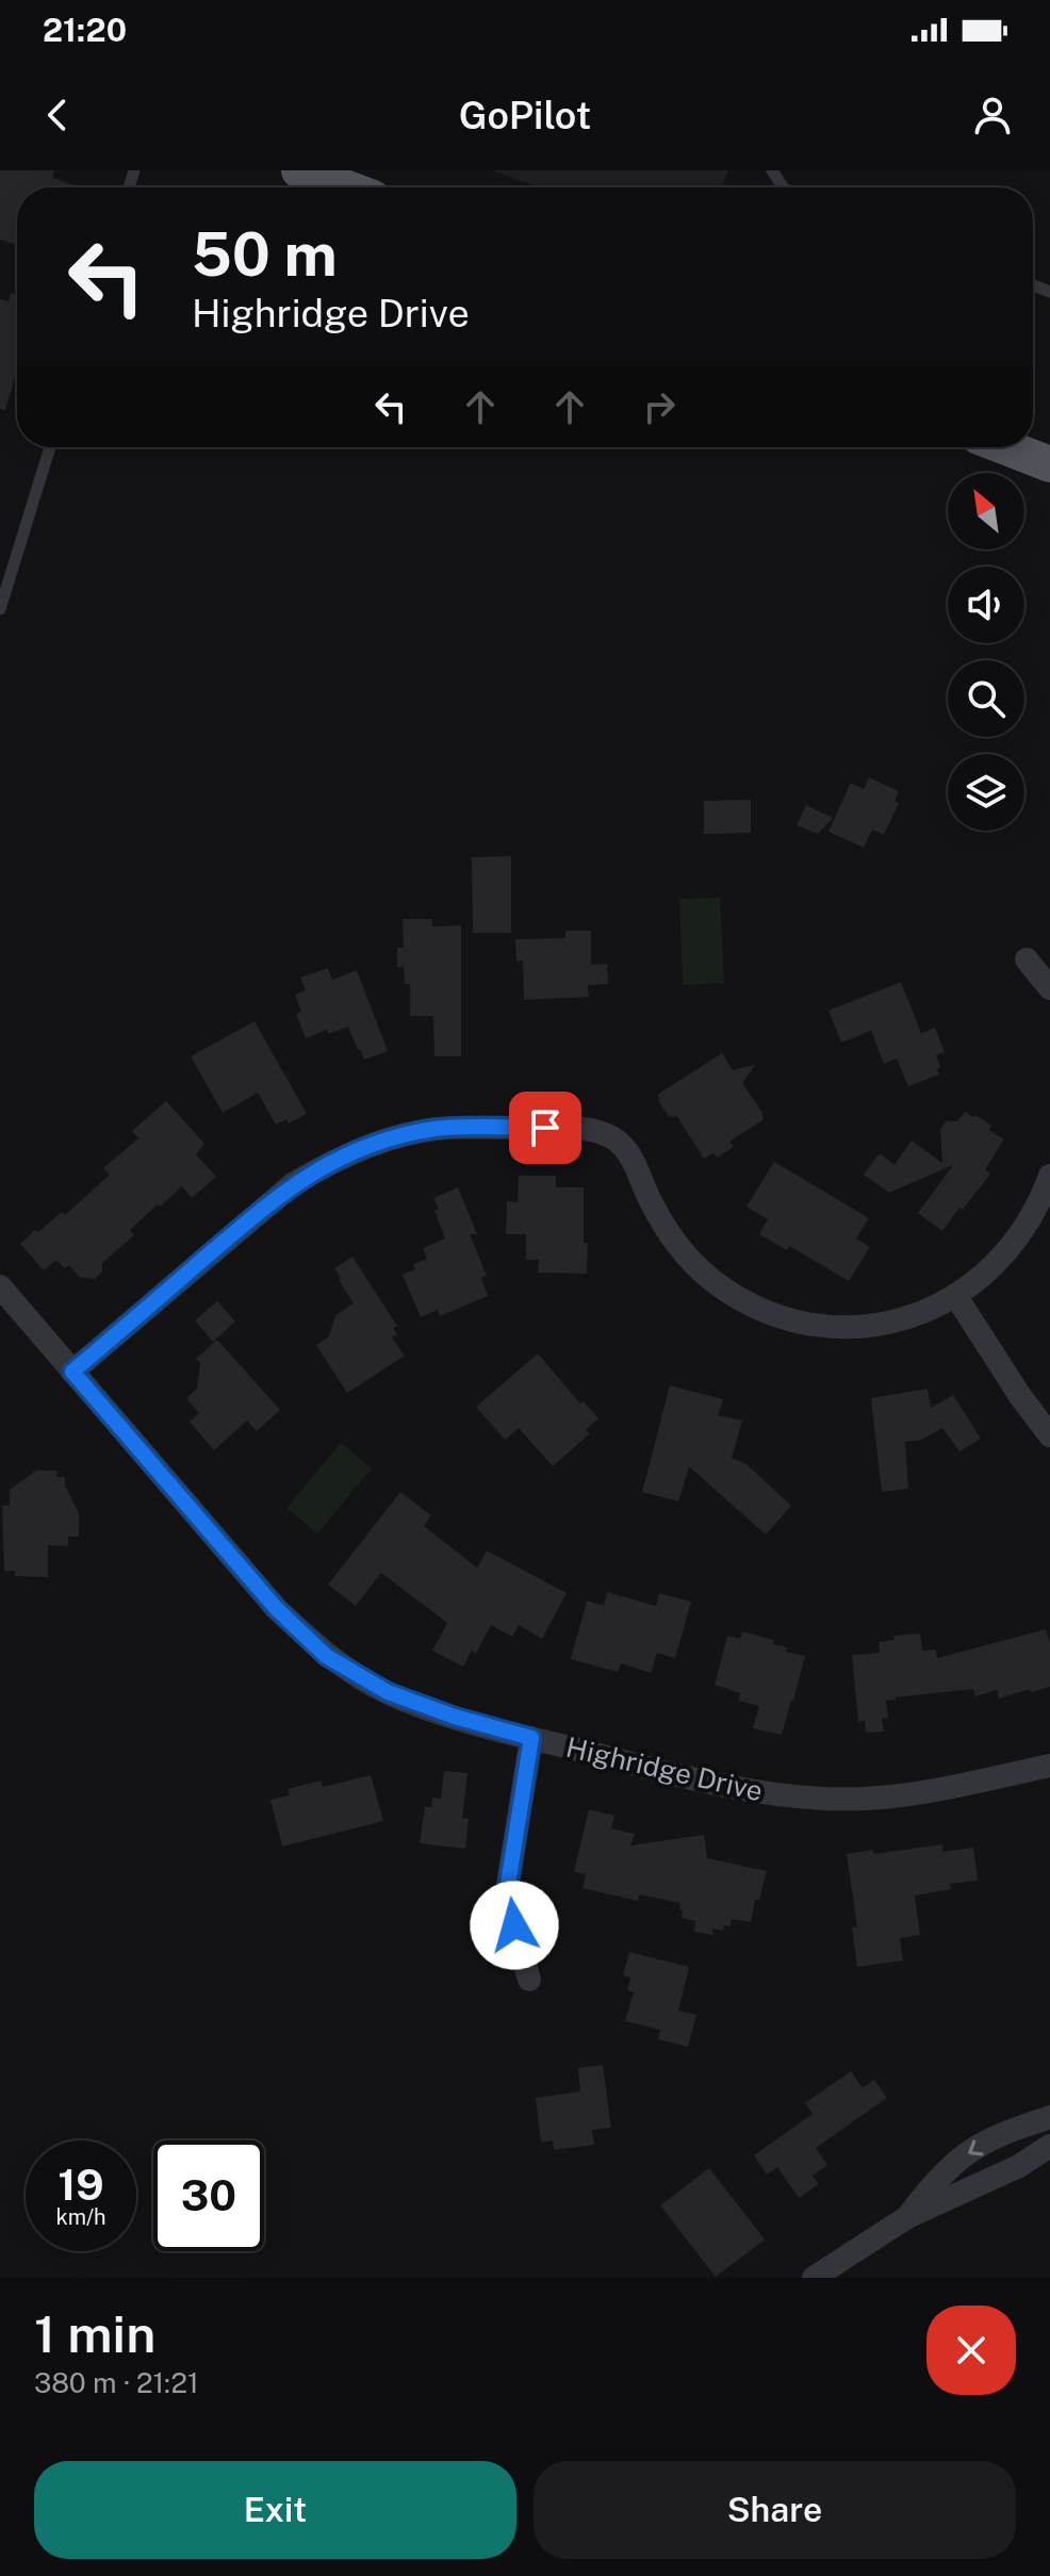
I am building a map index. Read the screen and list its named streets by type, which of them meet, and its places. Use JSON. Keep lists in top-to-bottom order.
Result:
{
  "streets": {
    "street": ["Highridge Drive"]
  },
  "north": "top left",
  "page": {
    "status": "21:20",
    "header": "GoPilot",
    "turn": ["50 m", "Highridge Drive"],
    "speed": "19 km/h",
    "limit": "30",
    "heading": ["1 min", "380 m · 21:21"],
    "buttons": ["Exit", "Share"]
  }
}
